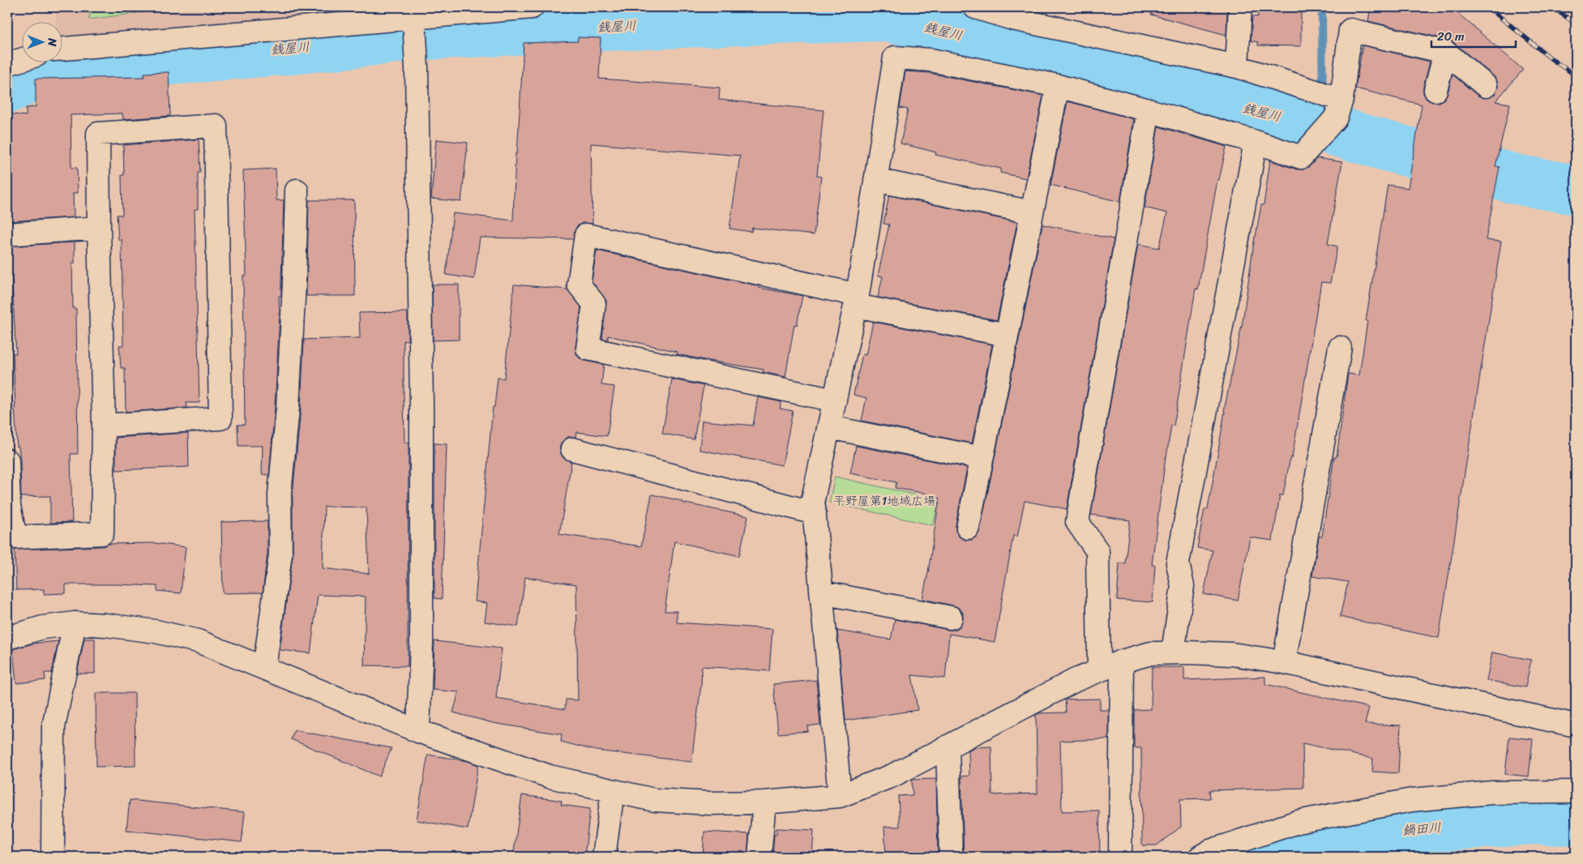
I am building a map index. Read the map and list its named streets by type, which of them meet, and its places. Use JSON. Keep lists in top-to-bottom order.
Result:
{
  "water": ["銭屋川", "鍋田川"],
  "parks": ["平野屋第1地域広場"],
  "scale_bar": "20 m",
  "north": "right"
}
